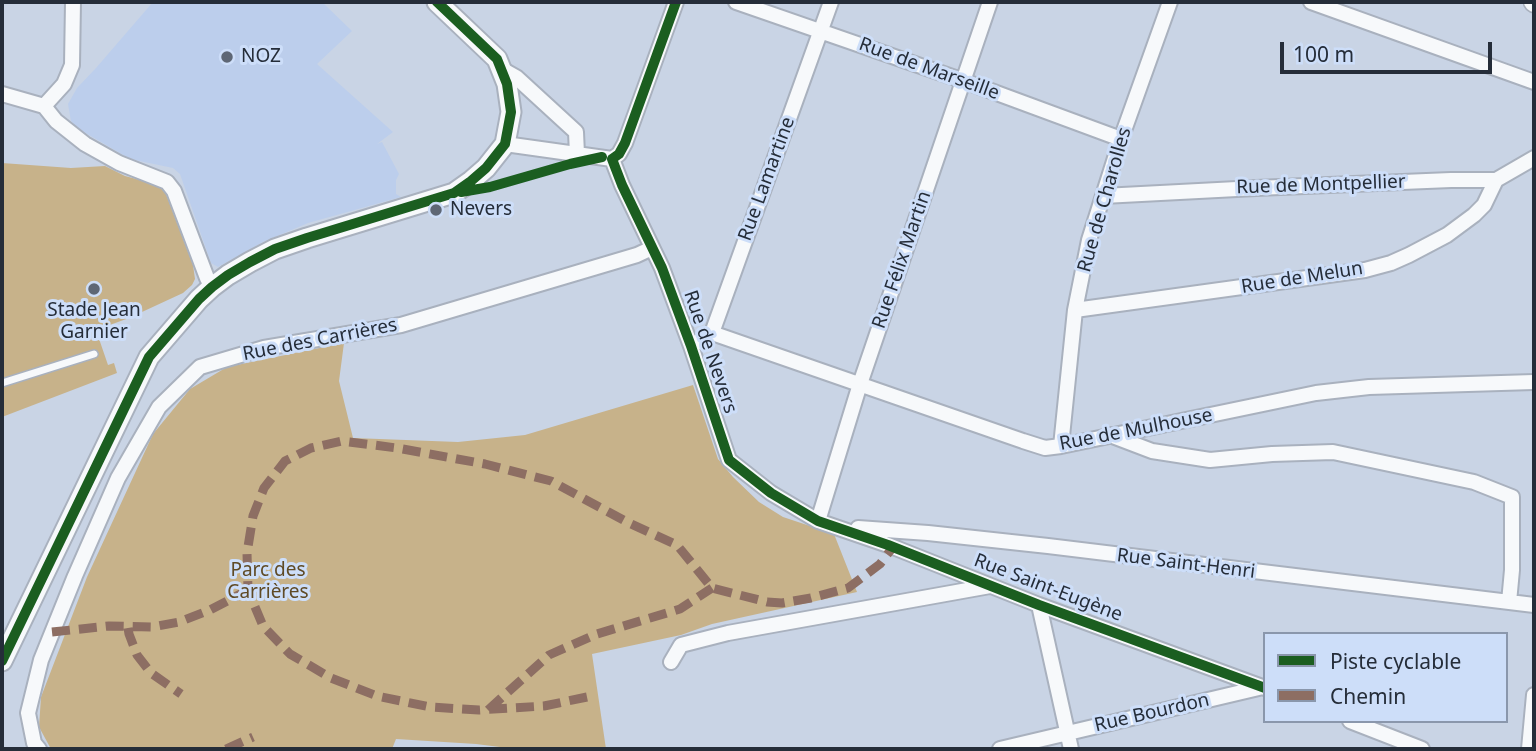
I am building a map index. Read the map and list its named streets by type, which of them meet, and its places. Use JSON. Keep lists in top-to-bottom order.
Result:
{
  "streets": {
    "street": [
      "Rue de Marseille",
      "Rue Lamartine",
      "Rue de Montpellier",
      "Rue de Charolles",
      "Rue Félix Martin",
      "Rue de Melun",
      "Rue des Carrières",
      "Rue de Nevers",
      "Rue de Mulhouse",
      "Rue Saint-Henri",
      "Rue Saint-Eugène",
      "Rue Bourdon"
    ]
  },
  "crossings": [
    ["Rue de Marseille", "Rue Lamartine"],
    ["Rue de Marseille", "Rue de Charolles"],
    ["Rue de Marseille", "Rue Félix Martin"],
    ["Rue Lamartine", "Rue de Mulhouse"],
    ["Rue de Montpellier", "Rue de Charolles"],
    ["Rue de Montpellier", "Rue de Melun"],
    ["Rue de Charolles", "Rue de Melun"],
    ["Rue de Charolles", "Rue de Mulhouse"],
    ["Rue Félix Martin", "Rue de Nevers"],
    ["Rue Félix Martin", "Rue de Mulhouse"],
    ["Rue Félix Martin", "Rue Saint-Eugène"],
    ["Rue des Carrières", "Rue de Nevers"],
    ["Rue de Nevers", "Rue Saint-Eugène"],
    ["Rue Saint-Henri", "Rue Saint-Eugène"]
  ],
  "parks": ["Parc des Carrières"],
  "places": ["NOZ", "Nevers", "Stade Jean Garnier"],
  "legend": ["Piste cyclable", "Chemin"],
  "scale_bar": "100 m"
}
